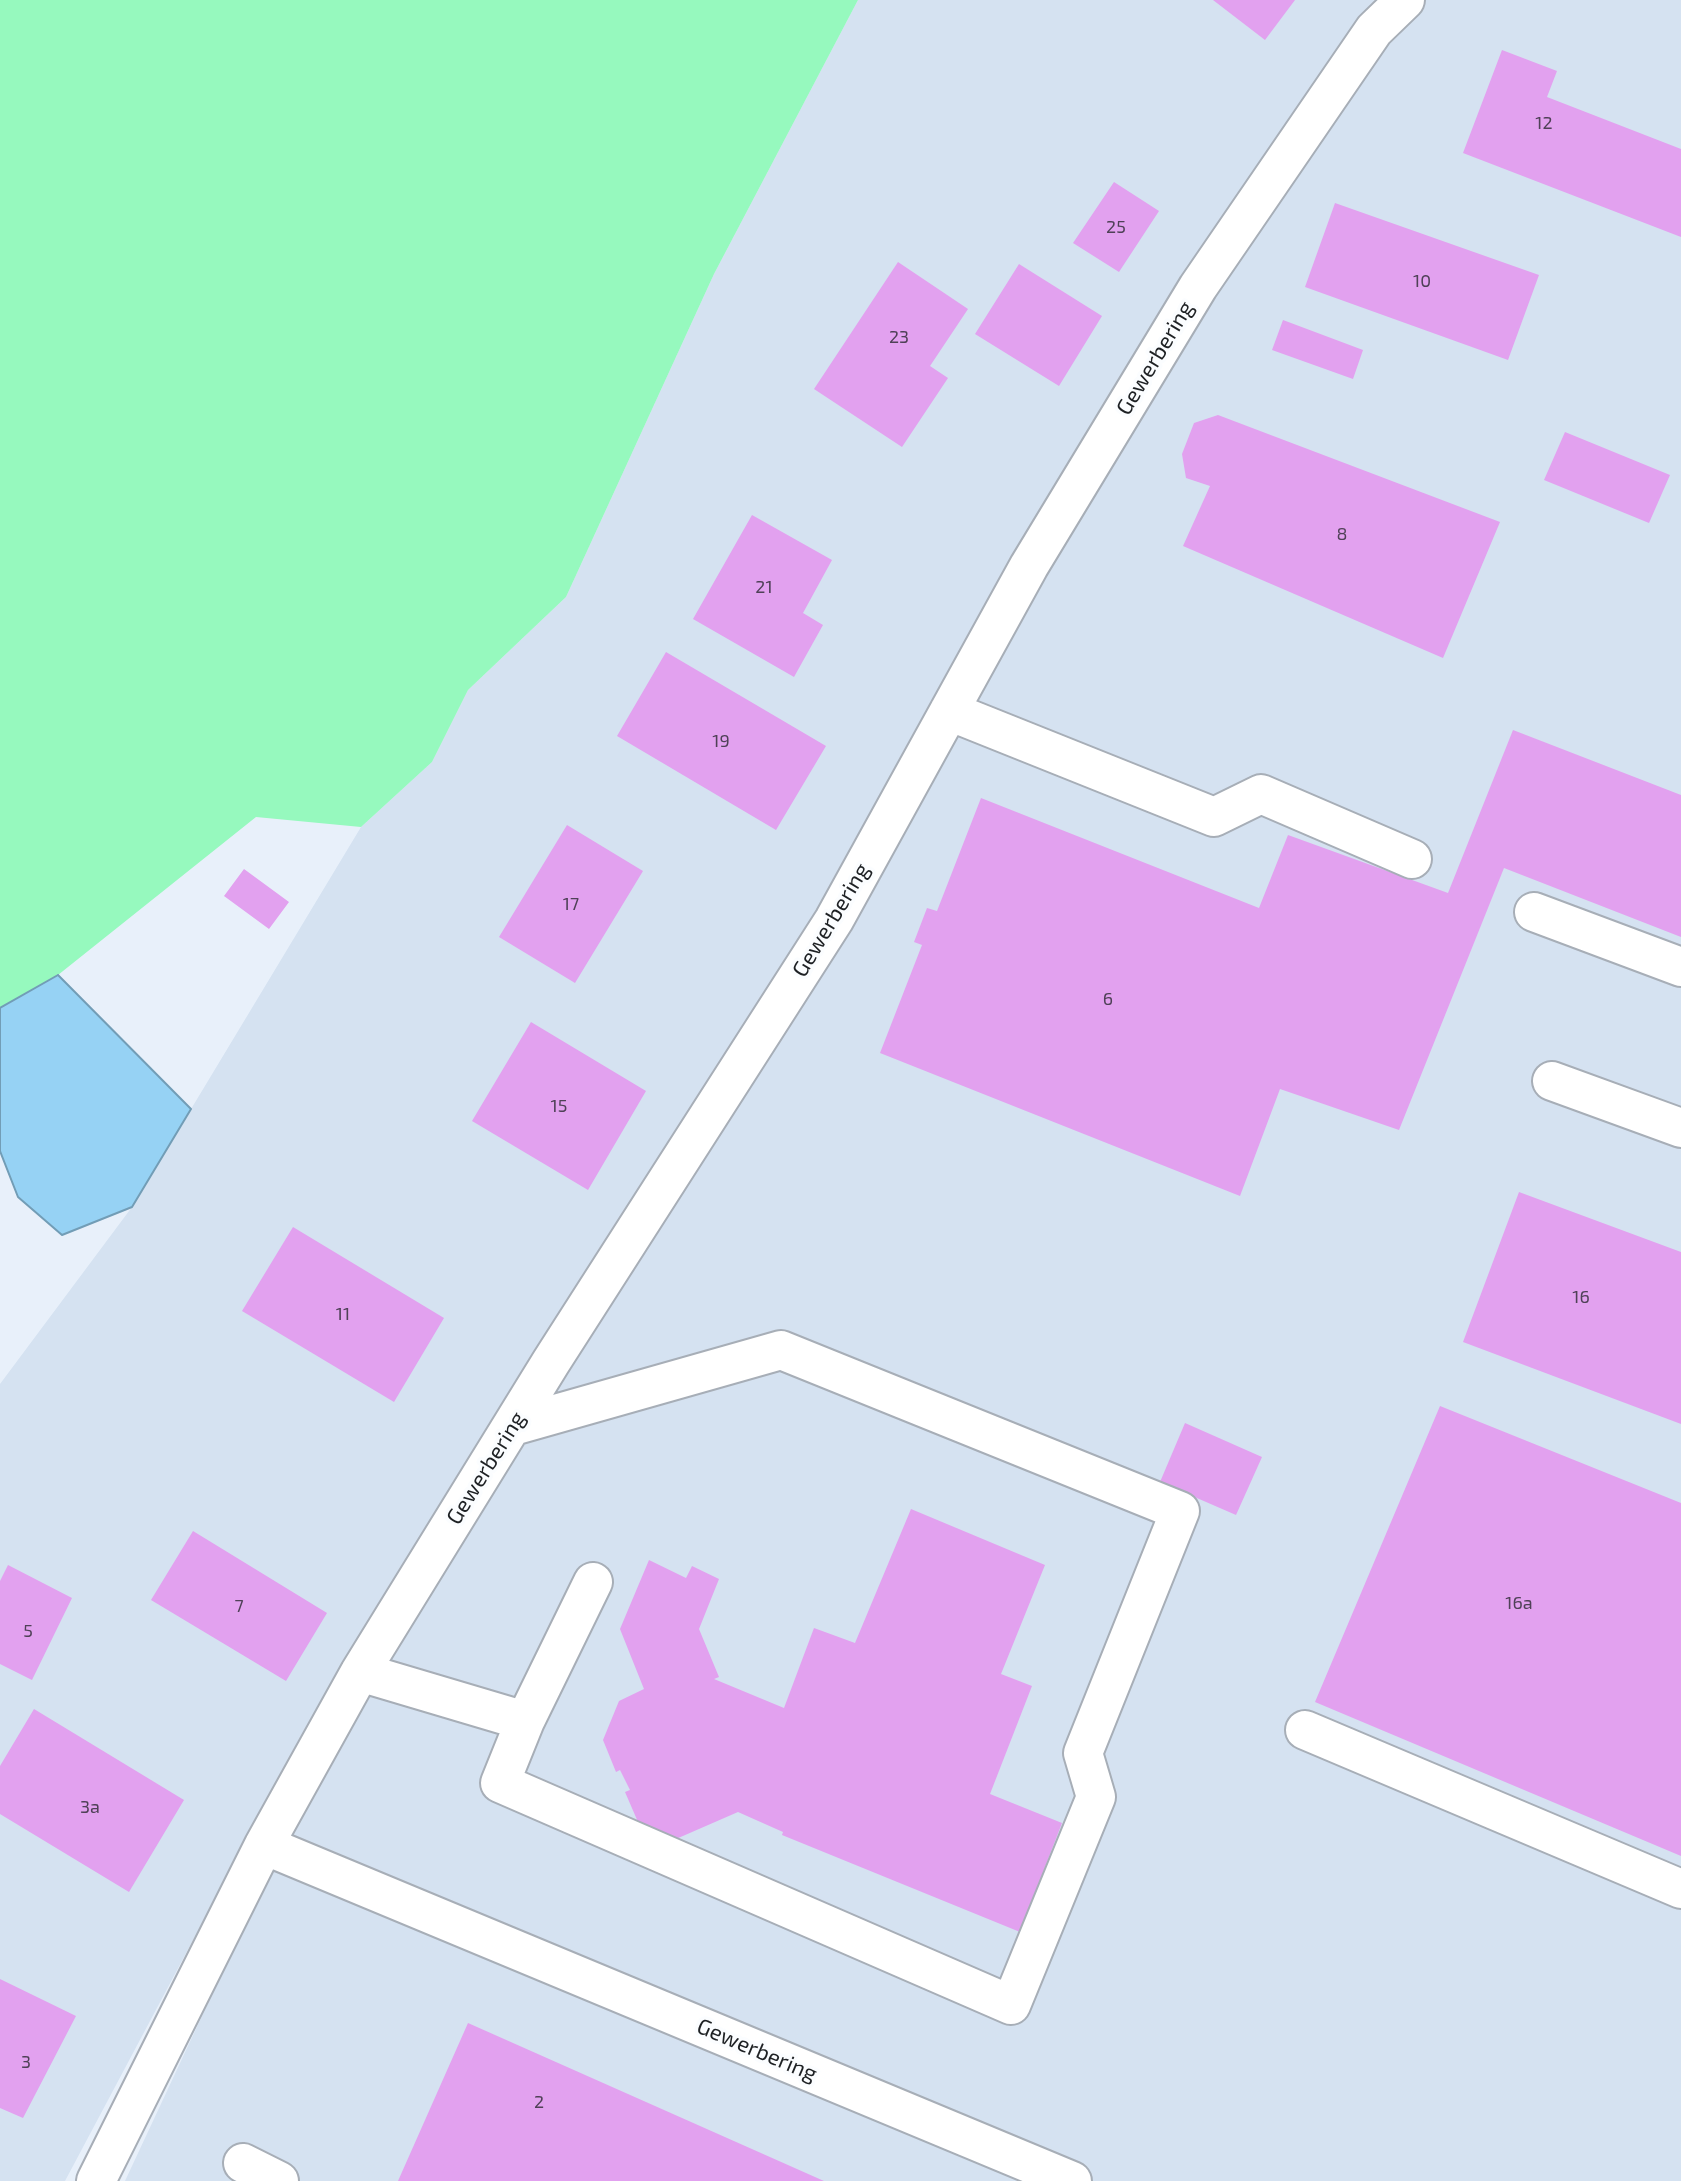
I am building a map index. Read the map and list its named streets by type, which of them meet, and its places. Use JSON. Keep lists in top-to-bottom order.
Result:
{
  "streets": {
    "street": ["Gewerbering"]
  },
  "house_numbers": [
    "12",
    "25",
    "10",
    "23",
    "8",
    "21",
    "19",
    "17",
    "6",
    "15",
    "16",
    "11",
    "16a",
    "7",
    "5",
    "3a",
    "3",
    "2"
  ]
}
